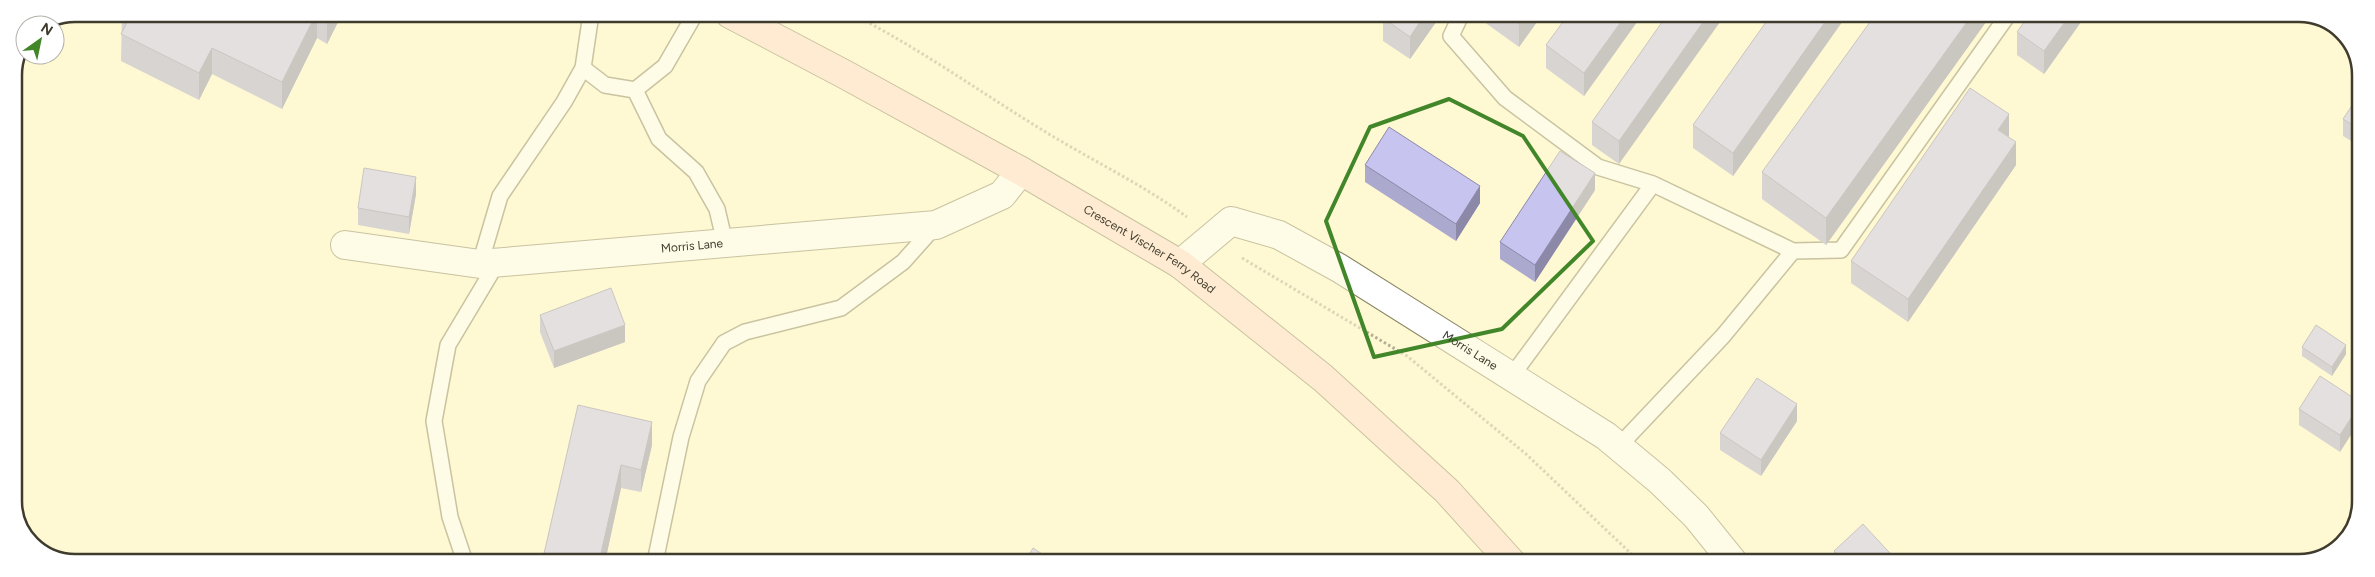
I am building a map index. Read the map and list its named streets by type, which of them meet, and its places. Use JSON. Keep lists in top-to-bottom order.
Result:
{
  "streets": {
    "main road": ["Crescent Vischer Ferry Road"],
    "street": ["Morris Lane"]
  },
  "crossings": [
    ["Morris Lane", "Crescent Vischer Ferry Road"]
  ],
  "north": "top right"
}
